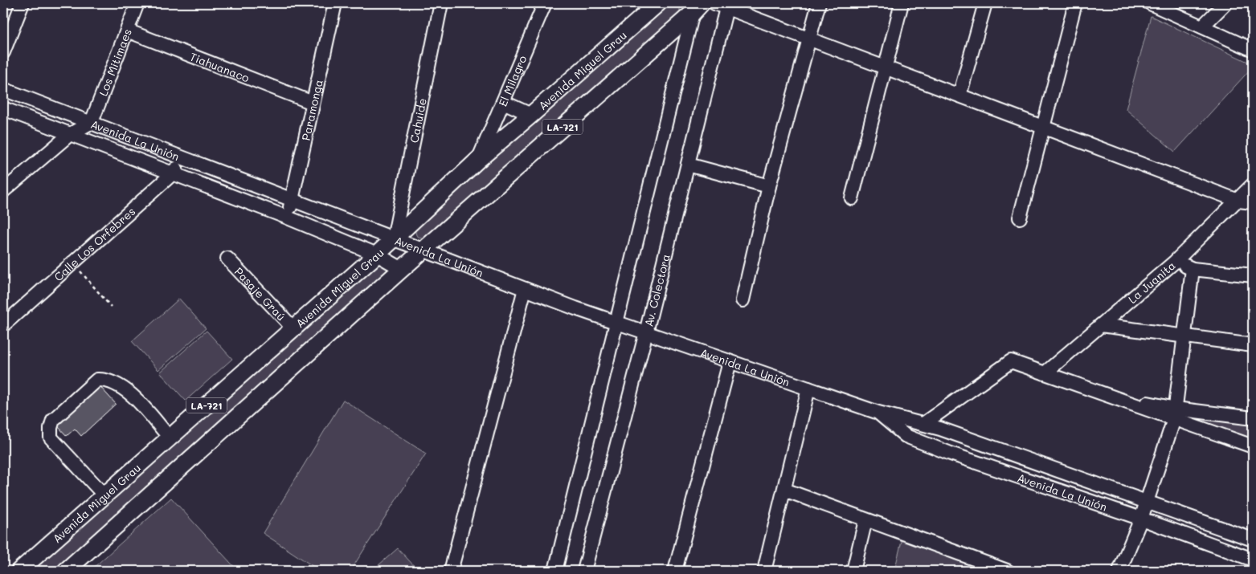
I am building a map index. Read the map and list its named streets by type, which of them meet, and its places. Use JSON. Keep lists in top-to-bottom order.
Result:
{
  "streets": {
    "main road": ["Avenida Miguel Grau", "LA-721"],
    "street": [
      "Los Mitimaes",
      "Tiahuanaco",
      "El Milagro",
      "Paramonga",
      "Cahuide",
      "Avenida La Unión",
      "Calle Los Orfebres",
      "La Juanita",
      "Av. Colectora",
      "Pasaje Graú"
    ]
  },
  "crossings": [
    ["Los Mitimaes", "Tiahuanaco"],
    ["Los Mitimaes", "Avenida La Unión"],
    ["Tiahuanaco", "Paramonga"],
    ["Avenida Miguel Grau", "El Milagro"],
    ["Avenida Miguel Grau", "Cahuide"],
    ["Avenida Miguel Grau", "Avenida La Unión"],
    ["Avenida Miguel Grau", "Pasaje Graú"],
    ["Paramonga", "Avenida La Unión"],
    ["Cahuide", "Avenida La Unión"],
    ["LA-721", "Avenida La Unión"],
    ["Avenida La Unión", "Calle Los Orfebres"],
    ["Avenida La Unión", "Av. Colectora"]
  ]
}
